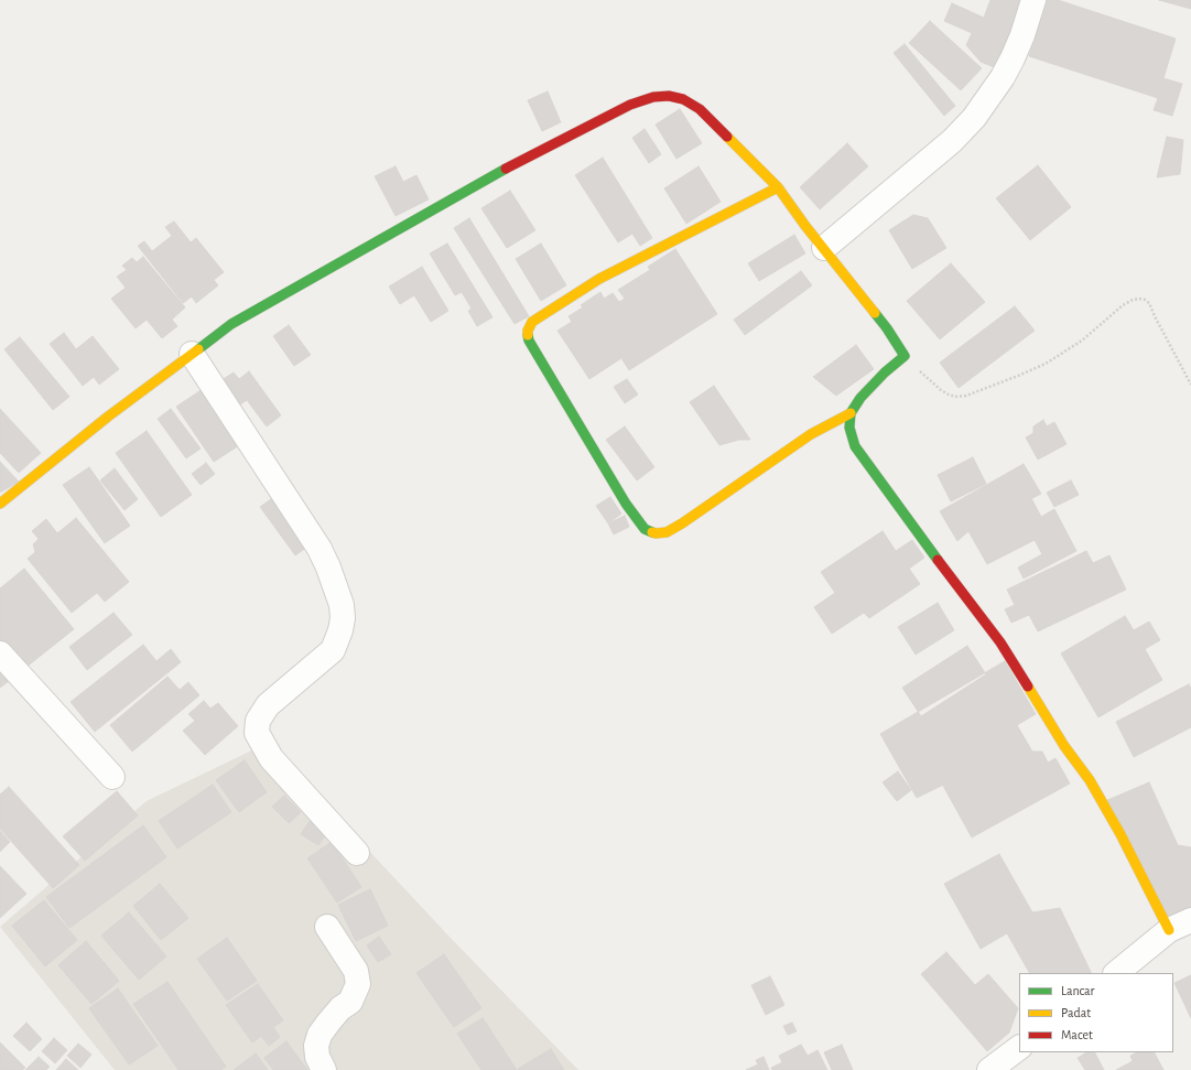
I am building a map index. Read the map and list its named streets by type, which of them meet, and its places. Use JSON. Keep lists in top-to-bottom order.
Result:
{
  "legend": ["Lancar", "Padat", "Macet"]
}
